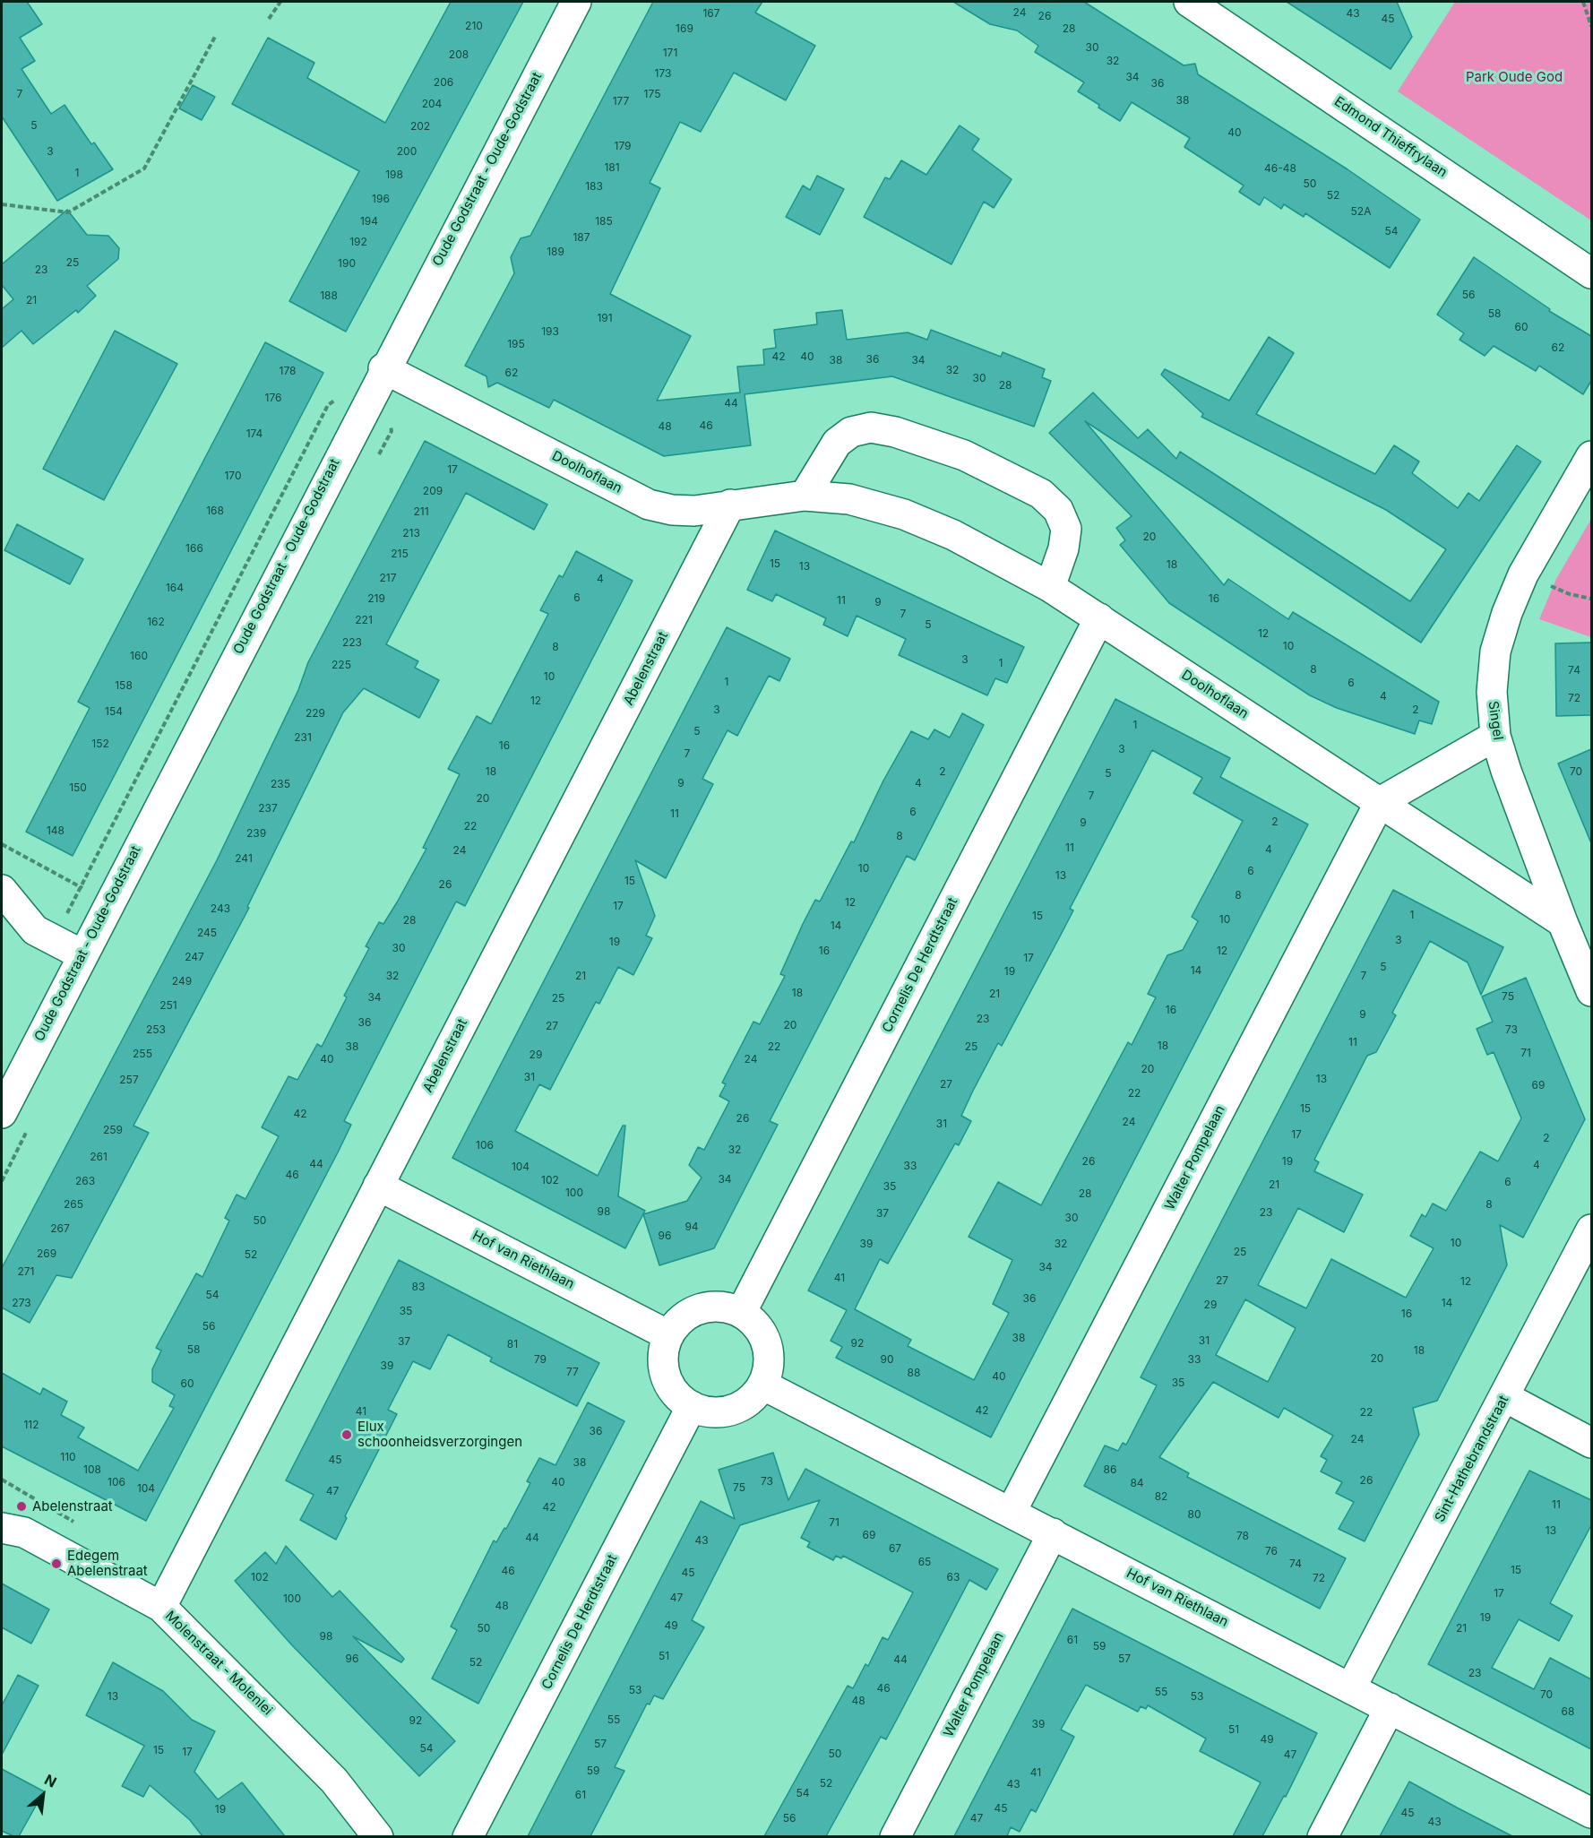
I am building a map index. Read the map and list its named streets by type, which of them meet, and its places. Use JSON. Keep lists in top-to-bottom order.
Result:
{
  "streets": {
    "street": [
      "Edmond Thieffrylaan",
      "Oude Godstraat - Oude-Godstraat",
      "Doolhoflaan",
      "Abelenstraat",
      "Singel",
      "Cornelis De Herdtstraat",
      "Walter Pompelaan",
      "Hof van Riethlaan",
      "Sint-Hathebrandstraat",
      "Molenstraat - Molenlei"
    ]
  },
  "crossings": [
    ["Oude Godstraat - Oude-Godstraat", "Doolhoflaan"],
    ["Doolhoflaan", "Abelenstraat"],
    ["Doolhoflaan", "Singel"],
    ["Doolhoflaan", "Cornelis De Herdtstraat"],
    ["Doolhoflaan", "Walter Pompelaan"],
    ["Abelenstraat", "Hof van Riethlaan"],
    ["Abelenstraat", "Molenstraat - Molenlei"],
    ["Cornelis De Herdtstraat", "Hof van Riethlaan"],
    ["Walter Pompelaan", "Hof van Riethlaan"],
    ["Hof van Riethlaan", "Sint-Hathebrandstraat"]
  ],
  "parks": ["Park Oude God"],
  "places": ["Elux schoonheidsverzorgingen", "Abelenstraat", "Edegem Abelenstraat"],
  "house_numbers": [
    "24",
    "167",
    "43",
    "26",
    "45",
    "210",
    "169",
    "28",
    "30",
    "171",
    "208",
    "32",
    "173",
    "34",
    "206",
    "36",
    "7",
    "175",
    "38",
    "177",
    "204",
    "5",
    "202",
    "40",
    "179",
    "3",
    "200",
    "181",
    "46-48",
    "1",
    "198",
    "50",
    "183",
    "52",
    "196",
    "52A",
    "194",
    "185",
    "54",
    "187",
    "192",
    "189",
    "25",
    "190",
    "23",
    "56",
    "188",
    "21",
    "58",
    "191",
    "60",
    "193",
    "195",
    "62",
    "42",
    "40",
    "36",
    "38",
    "34",
    "32",
    "178",
    "62",
    "30",
    "28",
    "176",
    "44",
    "46",
    "48",
    "174",
    "17",
    "170",
    "209",
    "168",
    "211",
    "213",
    "20",
    "166",
    "215",
    "15",
    "18",
    "13",
    "217",
    "4",
    "164",
    "6",
    "219",
    "16",
    "11",
    "9",
    "7",
    "221",
    "162",
    "5",
    "12",
    "223",
    "10",
    "8",
    "160",
    "3",
    "1",
    "225",
    "8",
    "74",
    "10",
    "1",
    "6",
    "158",
    "4",
    "72",
    "12",
    "3",
    "2",
    "154",
    "229",
    "1",
    "5",
    "231",
    "152",
    "16",
    "3",
    "7",
    "18",
    "2",
    "70",
    "5",
    "9",
    "4",
    "235",
    "150",
    "7",
    "20",
    "237",
    "6",
    "11",
    "2",
    "9",
    "22",
    "148",
    "239",
    "8",
    "11",
    "4",
    "24",
    "241",
    "10",
    "6",
    "13",
    "15",
    "26",
    "8",
    "12",
    "17",
    "243",
    "1",
    "15",
    "10",
    "28",
    "14",
    "245",
    "3",
    "19",
    "30",
    "16",
    "12",
    "247",
    "17",
    "5",
    "14",
    "19",
    "32",
    "21",
    "7",
    "249",
    "18",
    "21",
    "75",
    "34",
    "25",
    "251",
    "16",
    "9",
    "23",
    "36",
    "20",
    "27",
    "253",
    "73",
    "11",
    "18",
    "38",
    "22",
    "25",
    "71",
    "255",
    "29",
    "40",
    "24",
    "20",
    "31",
    "13",
    "257",
    "27",
    "69",
    "22",
    "15",
    "42",
    "26",
    "24",
    "31",
    "259",
    "17",
    "2",
    "106",
    "32",
    "261",
    "26",
    "19",
    "44",
    "4",
    "33",
    "104",
    "46",
    "34",
    "102",
    "263",
    "6",
    "21",
    "35",
    "100",
    "28",
    "265",
    "8",
    "98",
    "23",
    "37",
    "30",
    "50",
    "94",
    "267",
    "96",
    "10",
    "39",
    "32",
    "25",
    "269",
    "52",
    "34",
    "271",
    "41",
    "27",
    "12",
    "83",
    "54",
    "36",
    "273",
    "14",
    "29",
    "35",
    "16",
    "56",
    "38",
    "31",
    "37",
    "92",
    "81",
    "58",
    "18",
    "20",
    "79",
    "90",
    "33",
    "39",
    "77",
    "88",
    "40",
    "35",
    "60",
    "42",
    "41",
    "22",
    "112",
    "36",
    "24",
    "110",
    "45",
    "38",
    "108",
    "86",
    "26",
    "73",
    "106",
    "40",
    "84",
    "75",
    "104",
    "47",
    "82",
    "11",
    "42",
    "80",
    "71",
    "13",
    "69",
    "78",
    "44",
    "43",
    "67",
    "76",
    "65",
    "74",
    "15",
    "46",
    "45",
    "102",
    "63",
    "72",
    "17",
    "47",
    "100",
    "48",
    "19",
    "49",
    "50",
    "21",
    "98",
    "61",
    "59",
    "51",
    "96",
    "57",
    "44",
    "52",
    "23",
    "46",
    "53",
    "55",
    "70",
    "13",
    "53",
    "48",
    "68",
    "55",
    "92",
    "39",
    "51",
    "49",
    "57",
    "54",
    "15",
    "17",
    "50",
    "47",
    "59",
    "41",
    "52",
    "43",
    "54",
    "61",
    "45",
    "19",
    "45",
    "56",
    "47",
    "43"
  ],
  "north": "top right"
}
